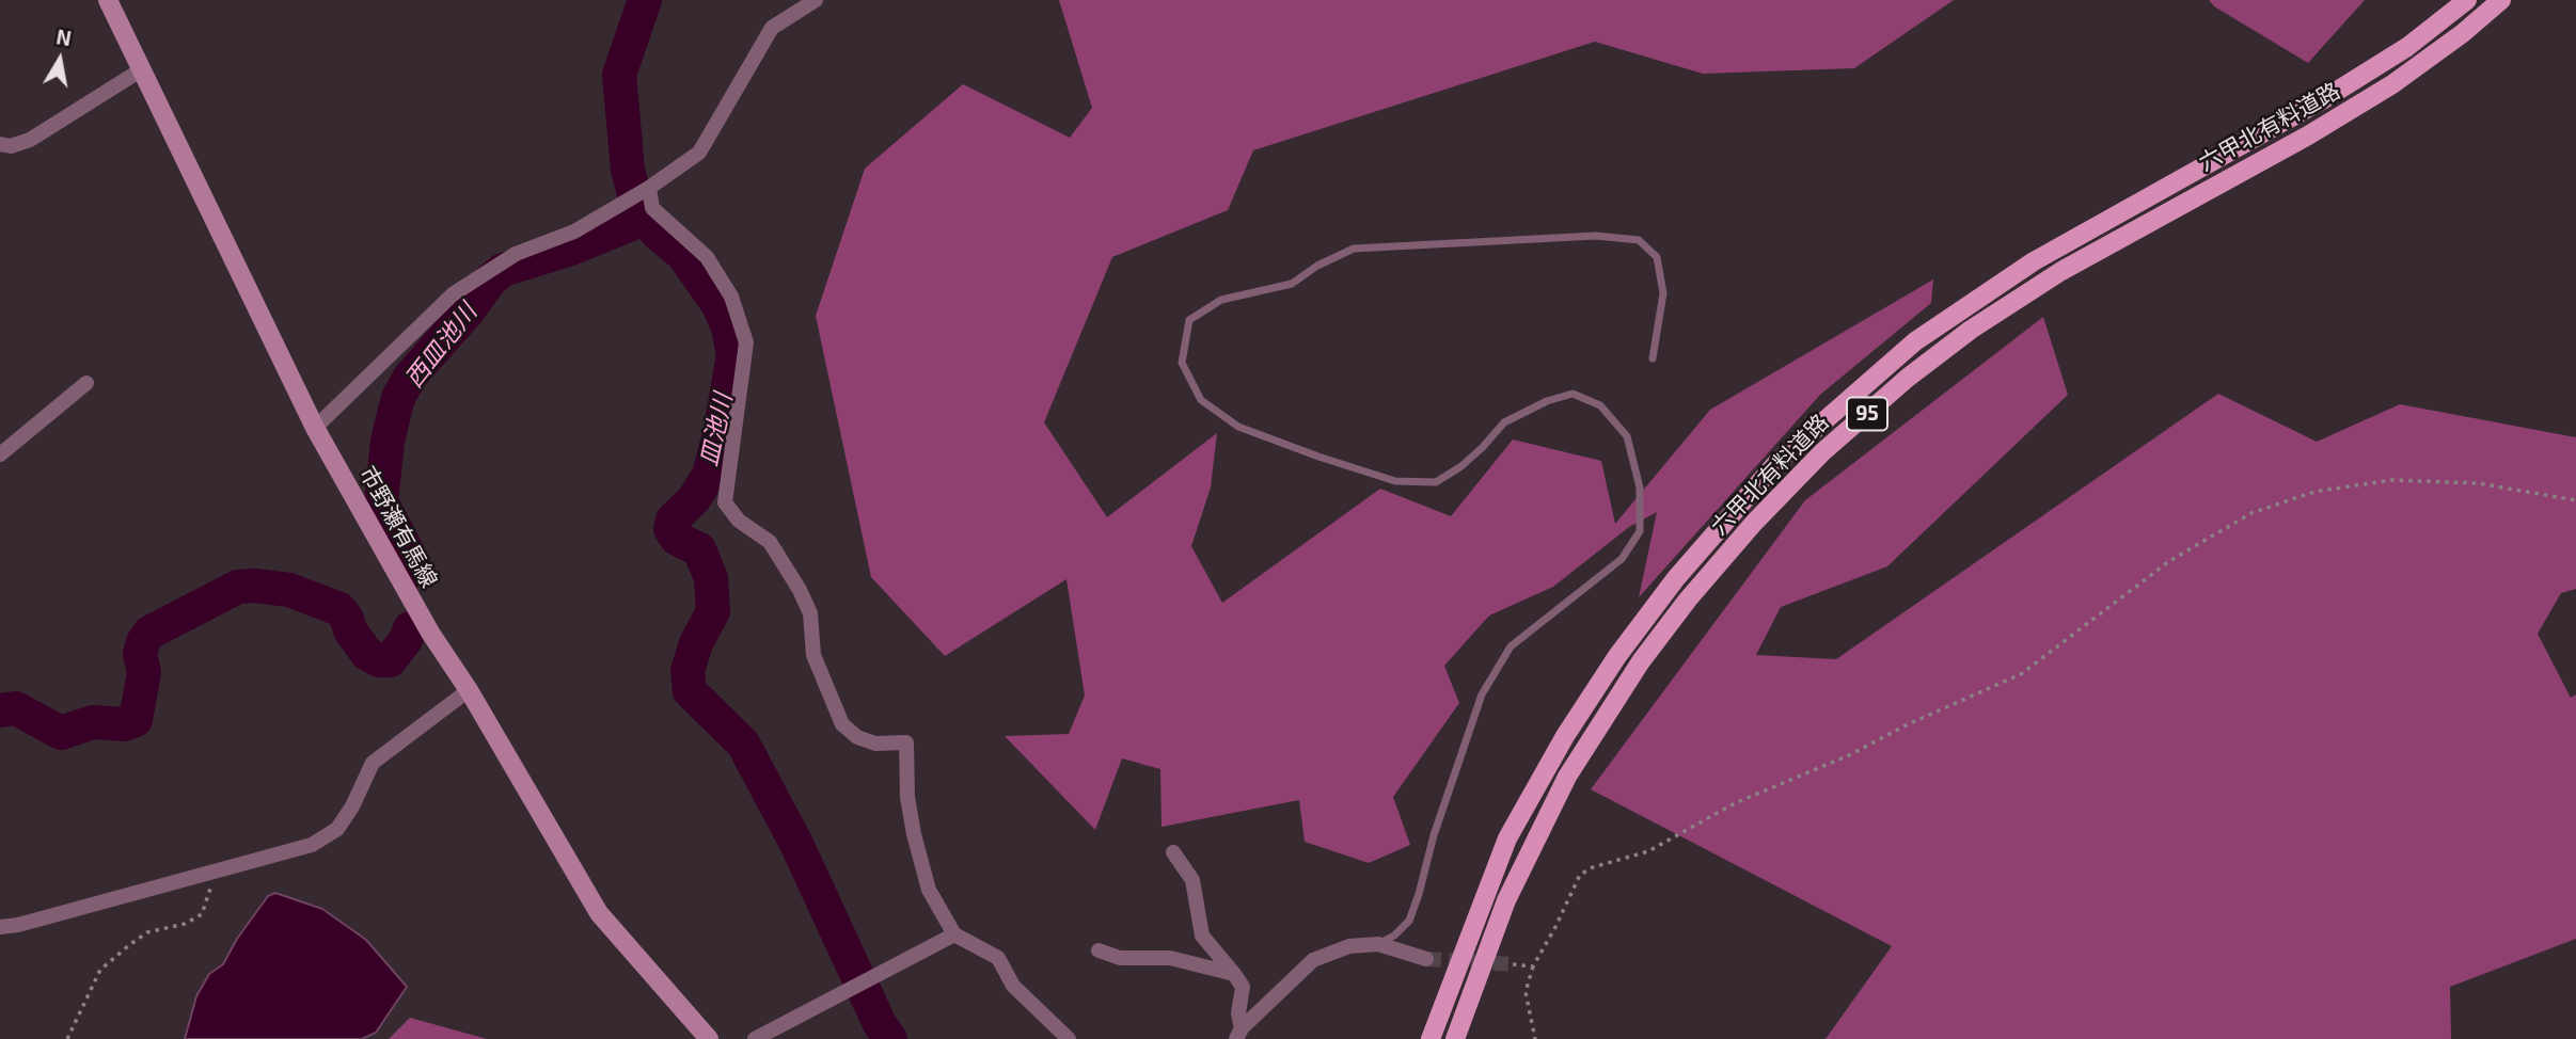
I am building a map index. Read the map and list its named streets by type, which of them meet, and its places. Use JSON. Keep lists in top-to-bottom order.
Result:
{
  "streets": {
    "main road": ["六甲北有料道路", "95", "市野瀬有馬線"]
  },
  "water": ["西皿池川", "皿池川"],
  "north": "top"
}
